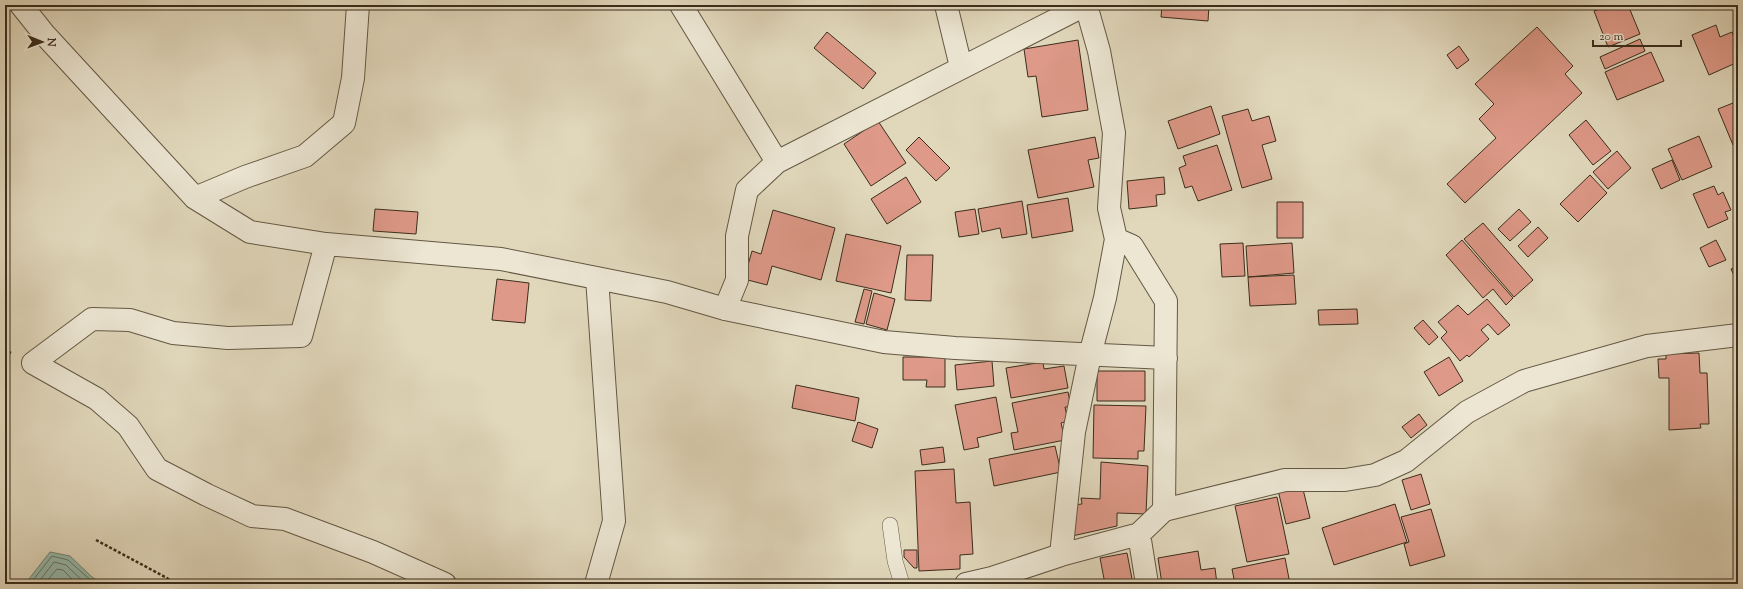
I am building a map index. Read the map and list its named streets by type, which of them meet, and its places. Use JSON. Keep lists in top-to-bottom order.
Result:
{
  "scale_bar": "20 m",
  "north": "right"
}
